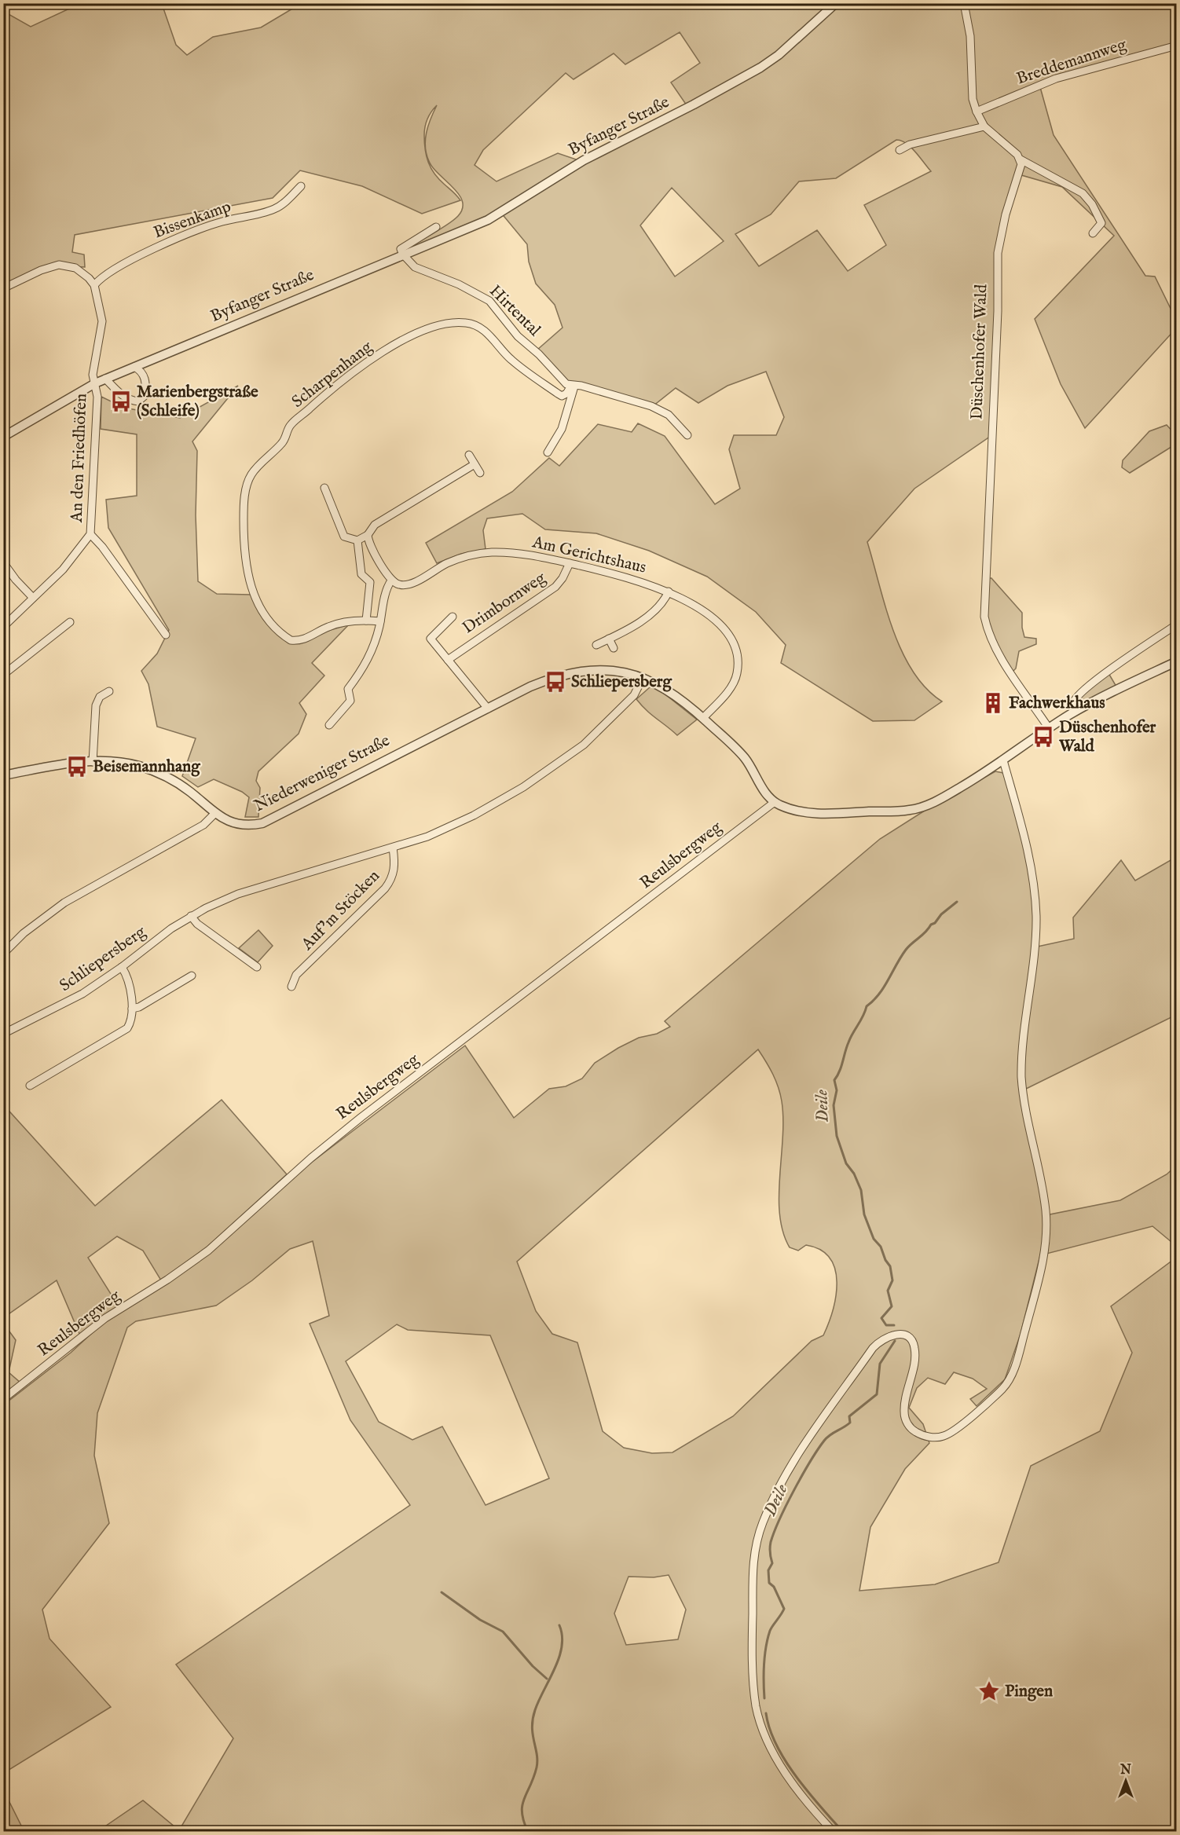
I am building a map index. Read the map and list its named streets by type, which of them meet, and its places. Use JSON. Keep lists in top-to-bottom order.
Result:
{
  "streets": {
    "street": [
      "Breddemannweg",
      "Byfanger Straße",
      "Bissenkamp",
      "Hirtental",
      "Düschenhofer Wald",
      "Scharpenhang",
      "An den Friedhöfen",
      "Am Gerichtshaus",
      "Drimbornweg",
      "Niederweniger Straße",
      "Reulsbergweg",
      "Auf'm Stöcken",
      "Schliepersberg"
    ]
  },
  "crossings": [
    ["Byfanger Straße", "Hirtental"],
    ["Byfanger Straße", "An den Friedhöfen"],
    ["Bissenkamp", "An den Friedhöfen"],
    ["Hirtental", "Scharpenhang"],
    ["Am Gerichtshaus", "Drimbornweg"],
    ["Am Gerichtshaus", "Niederweniger Straße"],
    ["Niederweniger Straße", "Reulsbergweg"],
    ["Niederweniger Straße", "Schliepersberg"],
    ["Auf'm Stöcken", "Schliepersberg"]
  ],
  "water": ["Deile"],
  "places": {
    "bus stop": [
      "Marienbergstraße (Schleife)",
      "Schliepersberg",
      "Düschenhofer Wald",
      "Beisemannhang"
    ],
    "building": ["Fachwerkhaus"],
    "place": ["Pingen"]
  },
  "north": "top"
}
